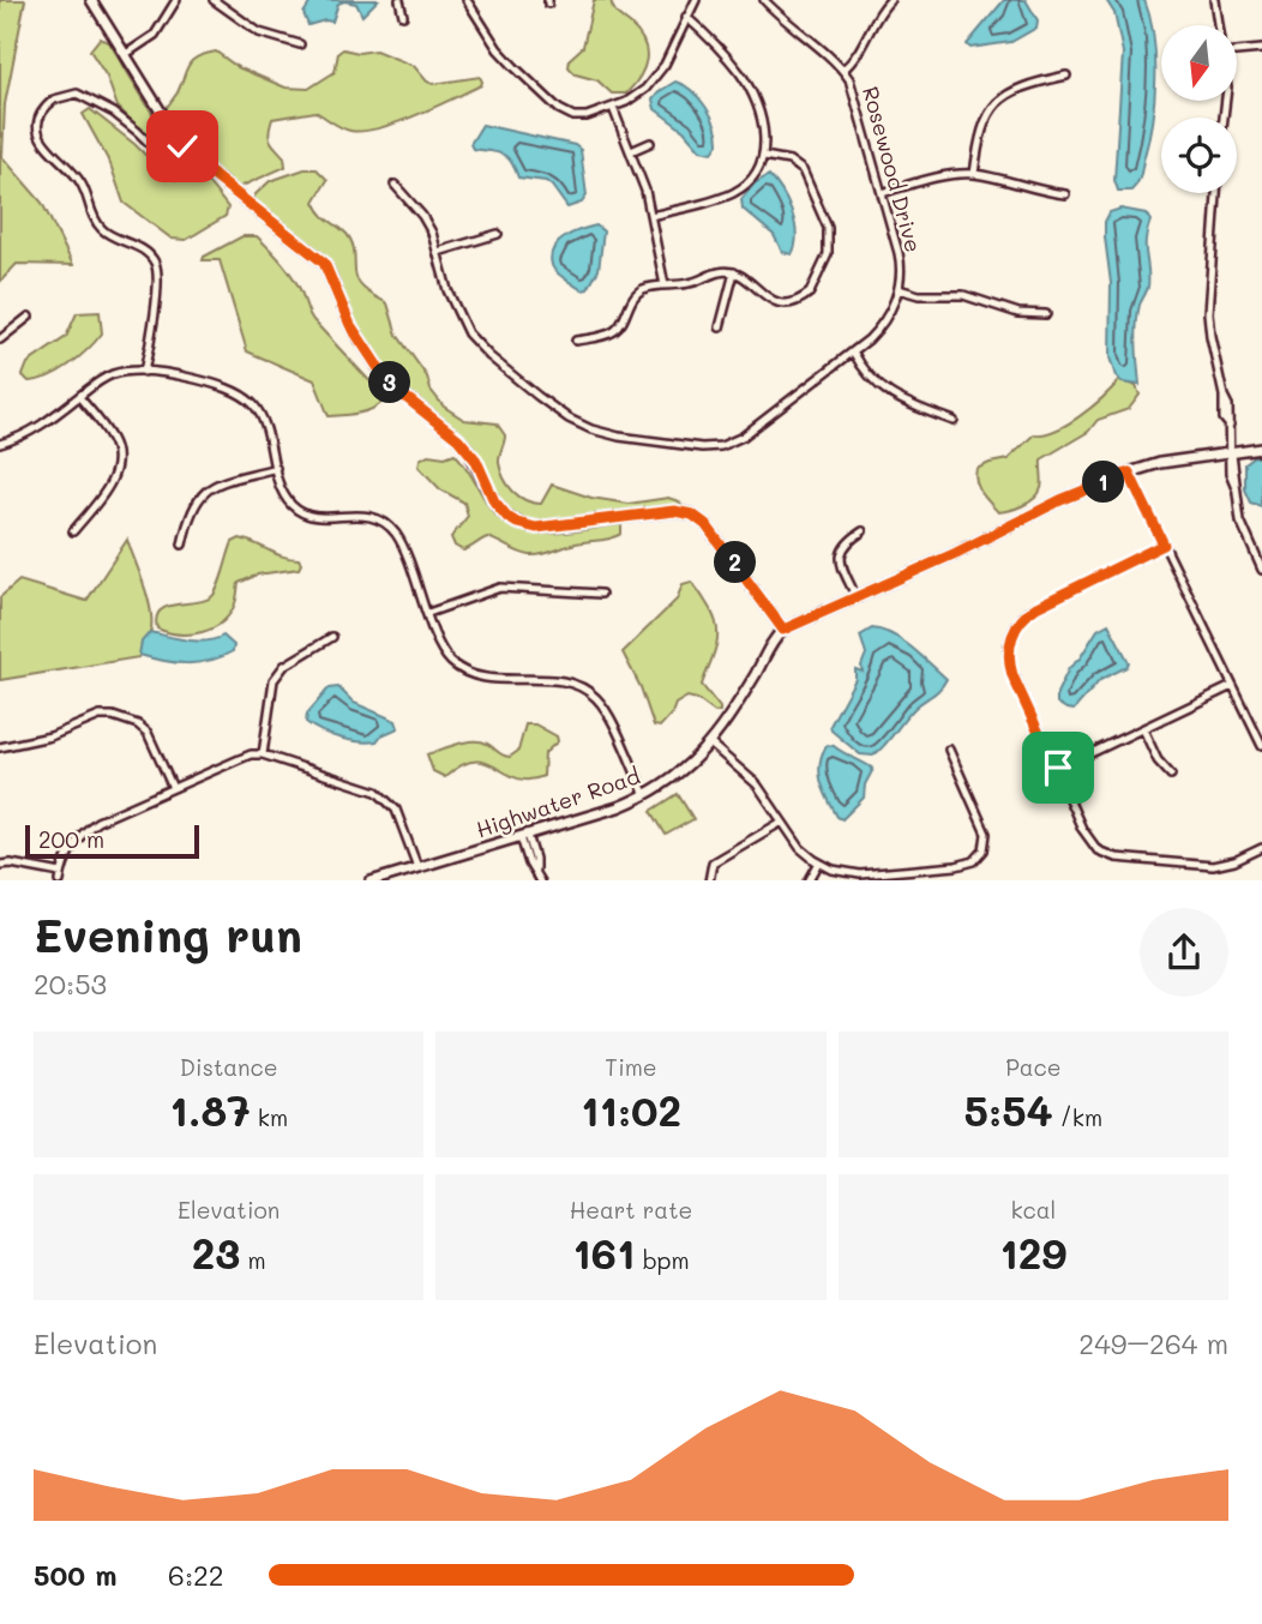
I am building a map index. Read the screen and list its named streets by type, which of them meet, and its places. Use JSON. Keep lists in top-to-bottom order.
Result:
{
  "streets": {
    "street": ["Rosewood Drive", "Highwater Road"]
  },
  "scale_bar": "200 m",
  "north": "bottom",
  "page": {
    "pins": ["3", "1", "2"],
    "scale": "200 m",
    "heading": ["Evening run", "20:53"],
    "stats": [
      ["Distance", "1.87 km"],
      ["Time", "11:02"],
      ["Pace", "5:54 /km"],
      ["Elevation", "23 m"],
      ["Heart rate", "161 bpm"],
      ["kcal", "129"]
    ],
    "chart": ["Elevation", "249–264 m"],
    "list": [
      {
        "name": "500 m",
        "note": "6:22"
      }
    ]
  }
}
